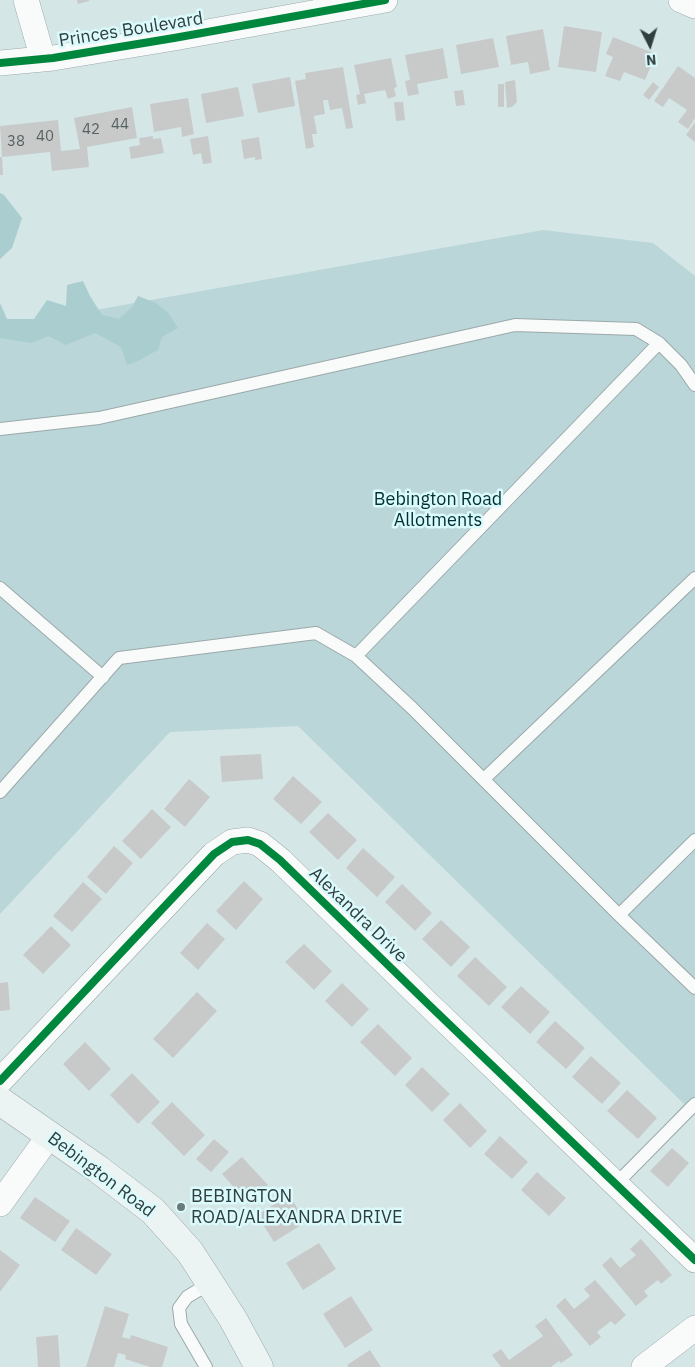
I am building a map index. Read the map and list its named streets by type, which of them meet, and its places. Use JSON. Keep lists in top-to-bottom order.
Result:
{
  "streets": {
    "main road": ["Bebington Road"],
    "street": ["Princes Boulevard", "Alexandra Drive"]
  },
  "parks": ["Bebington Road Allotments"],
  "places": ["BEBINGTON ROAD/ALEXANDRA DRIVE"],
  "house_numbers": [
    "44",
    "42",
    "40",
    "38"
  ],
  "north": "bottom"
}
